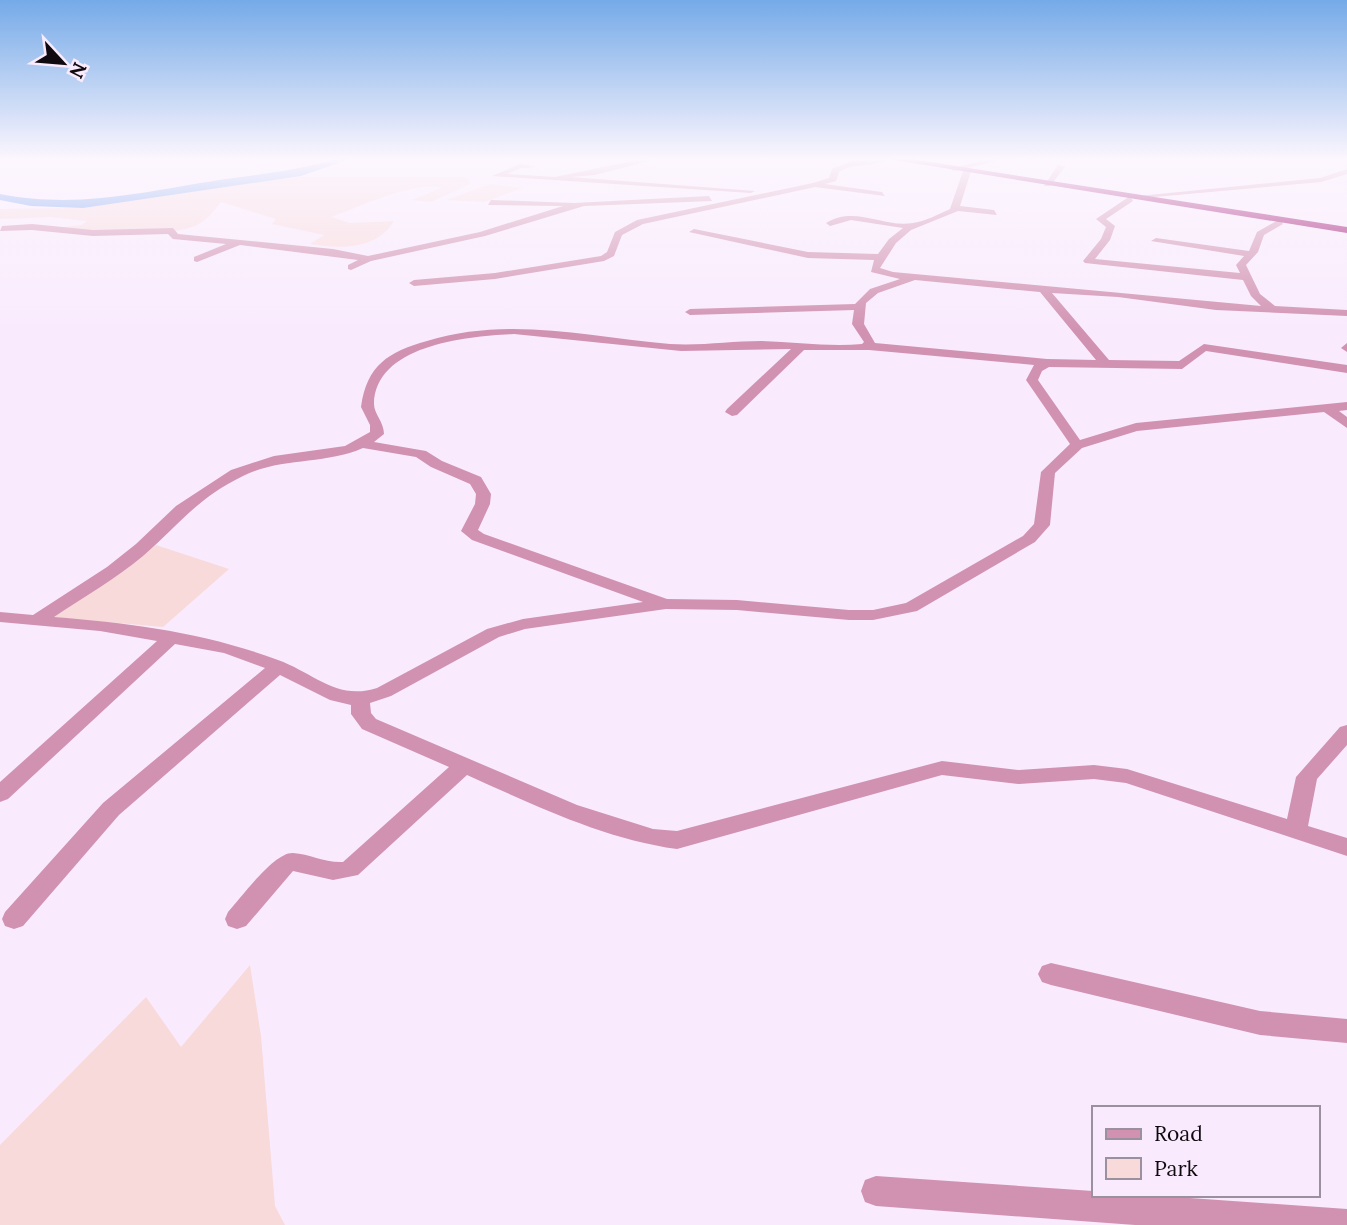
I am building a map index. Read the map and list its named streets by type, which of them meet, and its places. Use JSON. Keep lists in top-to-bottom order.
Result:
{
  "legend": ["Road", "Park"],
  "north": "bottom right"
}
